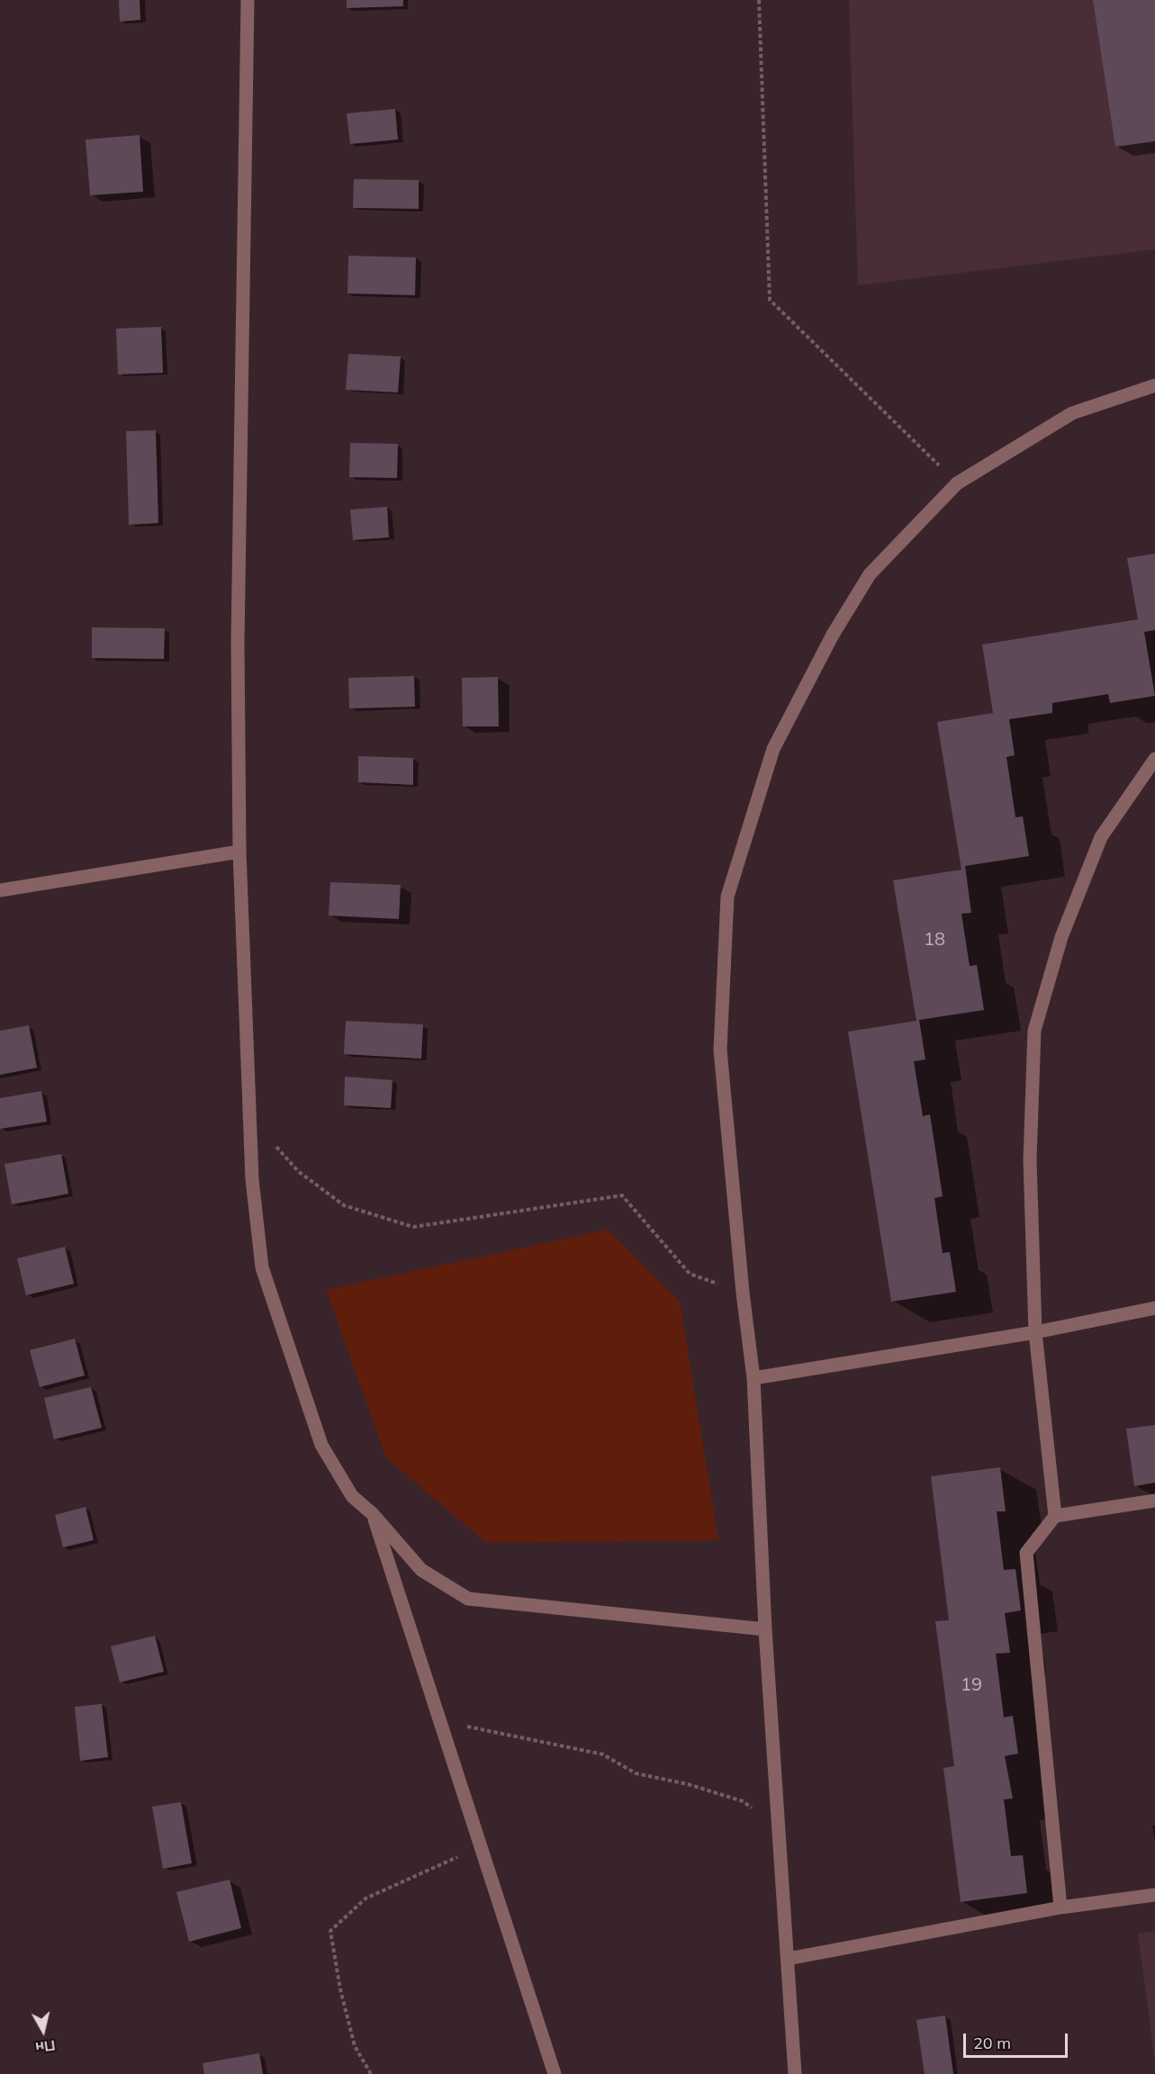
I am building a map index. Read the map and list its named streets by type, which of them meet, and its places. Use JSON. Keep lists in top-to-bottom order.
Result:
{
  "house_numbers": ["18", "19"],
  "scale_bar": "20 m",
  "north": "bottom"
}
